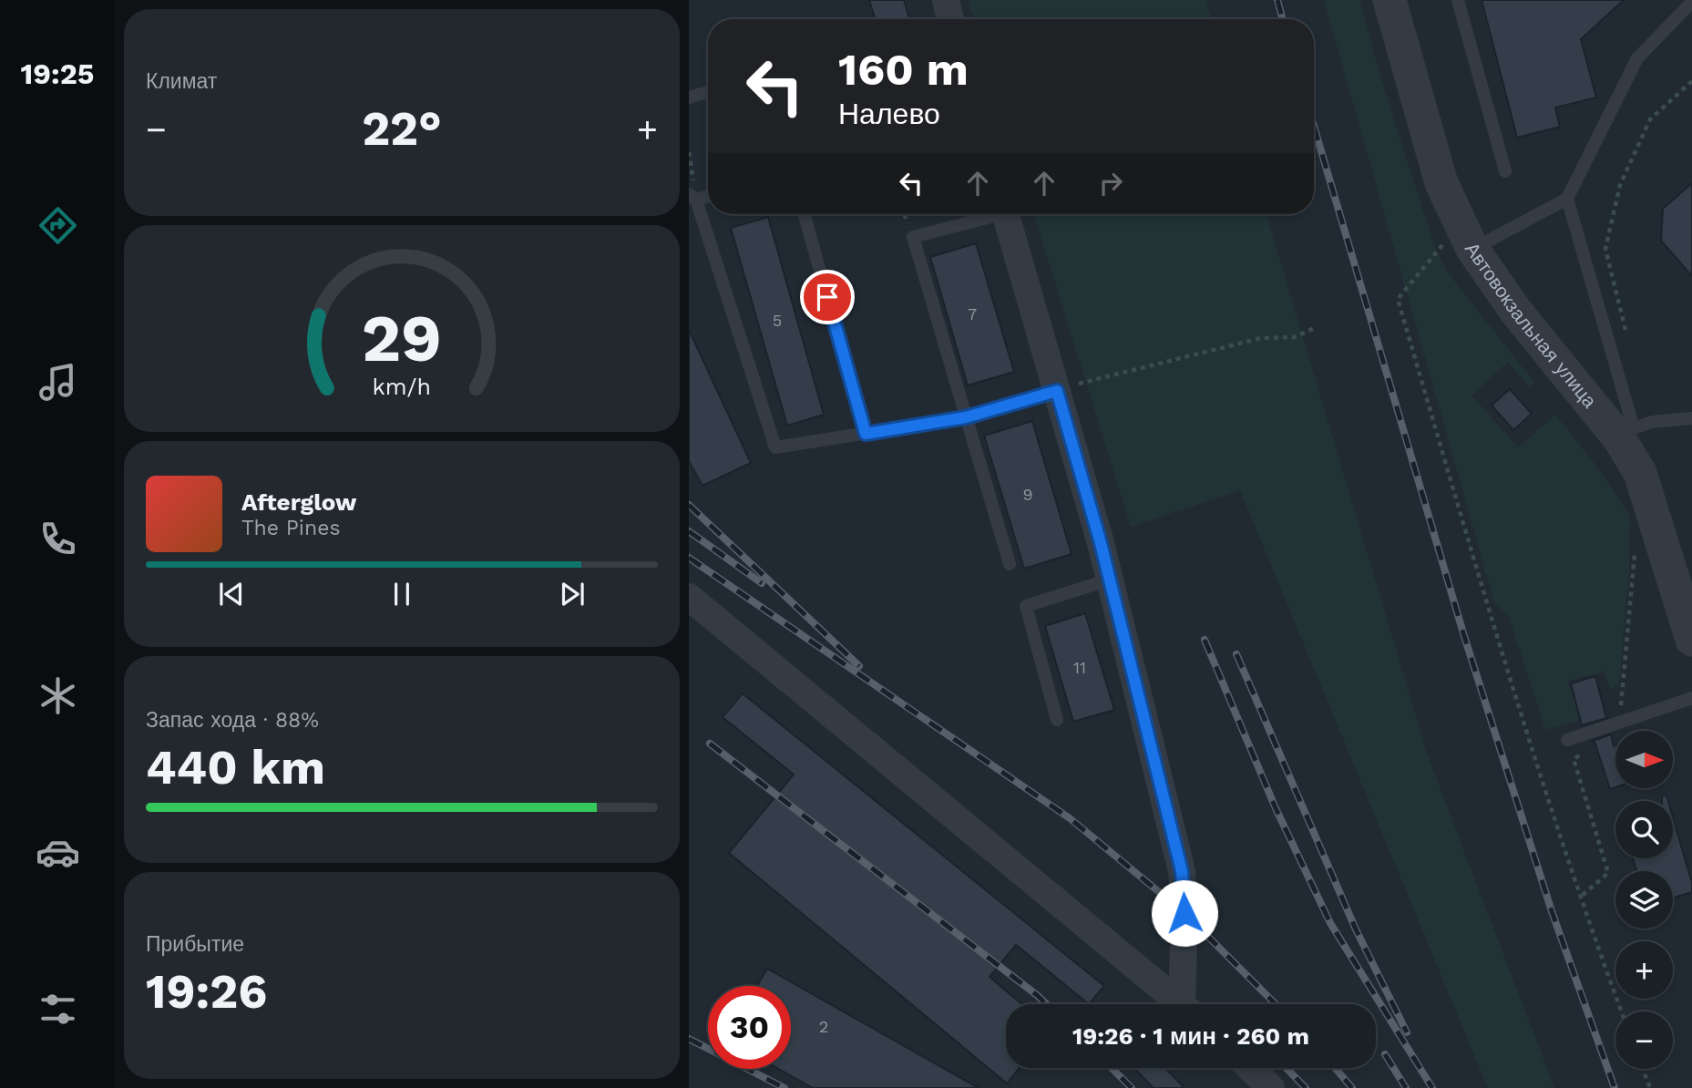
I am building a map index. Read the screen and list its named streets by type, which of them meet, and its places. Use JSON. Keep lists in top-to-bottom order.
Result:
{
  "streets": {
    "street": ["Автовокзальная улица"]
  },
  "house_numbers": [
    "7",
    "5",
    "9",
    "11",
    "2"
  ],
  "north": "right",
  "page": {
    "tabs": "19:25",
    "tile": [
      "Климат",
      ["Запас хода · 88%", "440 km"],
      ["Прибытие", "19:26"]
    ],
    "turn": ["160 m", "Налево"],
    "heat": ["−", "22°", "+"],
    "song": ["Afterglow", "The Pines"],
    "map_buttons": ["+", "−"],
    "limit": "30",
    "trip": "19:26 · 1 мин · 260 m",
    "gauge": ["29", "km/h"]
  }
}
